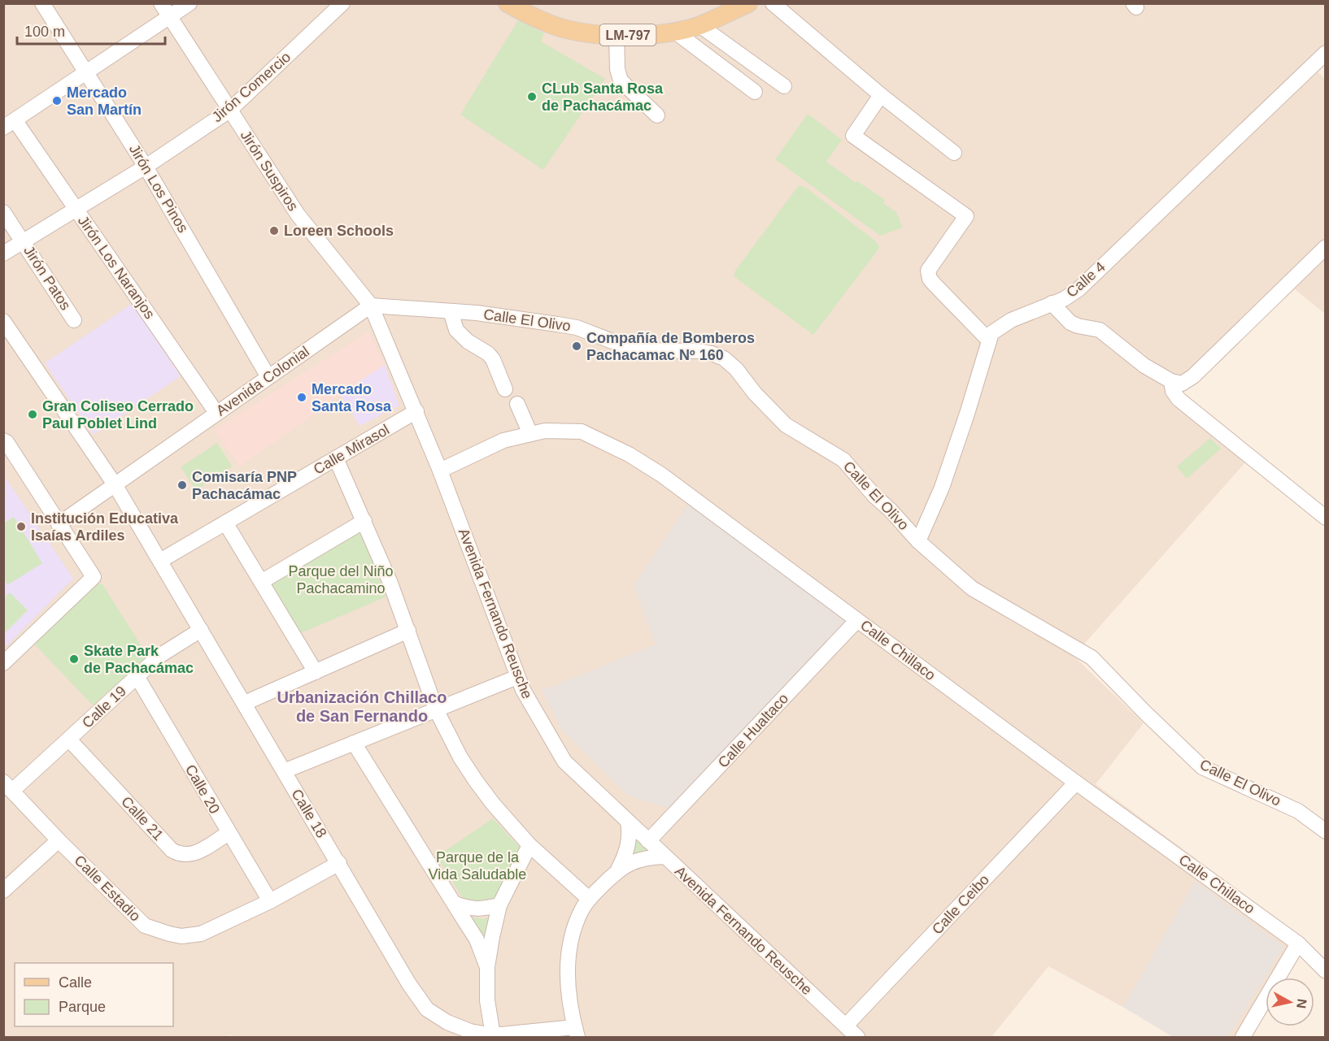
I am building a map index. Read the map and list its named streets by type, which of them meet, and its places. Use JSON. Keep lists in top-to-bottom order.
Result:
{
  "streets": {
    "main road": ["LM-797"],
    "street": [
      "Jirón Comercio",
      "Jirón Suspiros",
      "Jirón Los Pinos",
      "Jirón Los Naranjos",
      "Jirón Patos",
      "Calle 4",
      "Calle El Olivo",
      "Avenida Colonial",
      "Calle Mirasol",
      "Avenida Fernando Reusche",
      "Calle Chillaco",
      "Calle 19",
      "Calle Hualtaco",
      "Calle 20",
      "Calle 18",
      "Calle 21",
      "Calle Estadio",
      "Calle Ceibo"
    ]
  },
  "crossings": [
    ["Jirón Comercio", "Jirón Suspiros"],
    ["Jirón Comercio", "Jirón Los Pinos"],
    ["Jirón Comercio", "Jirón Los Naranjos"],
    ["Jirón Comercio", "Jirón Patos"],
    ["Jirón Suspiros", "Calle El Olivo"],
    ["Jirón Suspiros", "Avenida Colonial"],
    ["Jirón Suspiros", "Avenida Fernando Reusche"],
    ["Jirón Los Pinos", "Avenida Colonial"],
    ["Jirón Los Naranjos", "Avenida Colonial"],
    ["Calle 4", "Calle El Olivo"],
    ["Calle El Olivo", "Avenida Colonial"],
    ["Calle El Olivo", "Avenida Fernando Reusche"],
    ["Avenida Colonial", "Avenida Fernando Reusche"],
    ["Avenida Colonial", "Calle 18"],
    ["Calle Mirasol", "Avenida Fernando Reusche"],
    ["Calle Mirasol", "Calle 18"],
    ["Avenida Fernando Reusche", "Calle Chillaco"],
    ["Avenida Fernando Reusche", "Calle Hualtaco"],
    ["Avenida Fernando Reusche", "Calle Ceibo"],
    ["Calle Chillaco", "Calle Hualtaco"],
    ["Calle Chillaco", "Calle Ceibo"],
    ["Calle 19", "Calle 20"],
    ["Calle 19", "Calle 18"],
    ["Calle 19", "Calle 21"],
    ["Calle 19", "Calle Estadio"],
    ["Calle 20", "Calle 21"],
    ["Calle 20", "Calle Estadio"],
    ["Calle 18", "Calle Estadio"]
  ],
  "districts": ["Urbanización Chillaco de San Fernando"],
  "parks": ["Parque del Niño Pachacamino", "Parque de la Vida Saludable"],
  "places": [
    "CLub Santa Rosa de Pachacámac",
    "Mercado San Martín",
    "Loreen Schools",
    "Compañía de Bomberos Pachacamac Nº 160",
    "Mercado Santa Rosa",
    "Gran Coliseo Cerrado Paul Poblet Lind",
    "Comisaría PNP Pachacámac",
    "Institución Educativa Isaías Ardiles",
    "Skate Park de Pachacámac"
  ],
  "legend": ["Calle", "Parque"],
  "scale_bar": "100 m",
  "north": "right"
}
